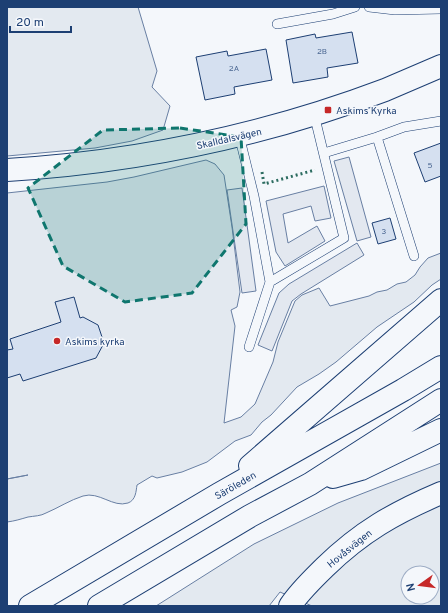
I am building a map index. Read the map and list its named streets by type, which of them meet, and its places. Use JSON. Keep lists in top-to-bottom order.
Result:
{
  "streets": {
    "main road": ["Skalldalsvägen", "Säröleden", "Hovåsvägen"]
  },
  "places": {
    "transit": ["Askims Kyrka"],
    "other": ["Askims kyrka"]
  },
  "house_numbers": [
    "2B",
    "2A",
    "5",
    "3"
  ],
  "scale_bar": "20 m",
  "north": "left"
}
